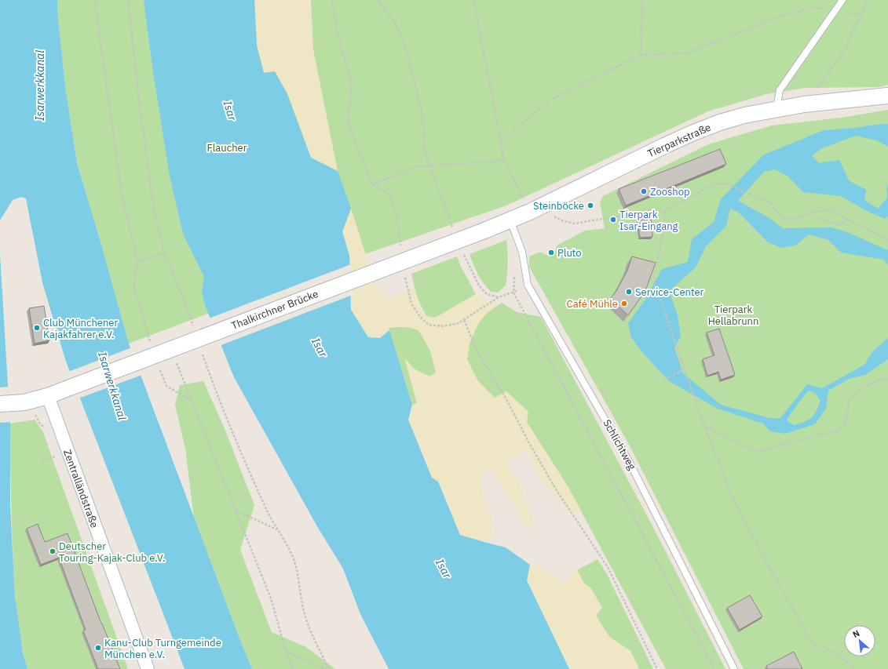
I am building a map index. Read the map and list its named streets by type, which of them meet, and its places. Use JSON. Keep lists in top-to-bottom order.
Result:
{
  "streets": {
    "street": ["Tierparkstraße", "Thalkirchner Brücke", "Zentralländstraße"],
    "lane": ["Schlichtweg"]
  },
  "crossings": [
    ["Tierparkstraße", "Thalkirchner Brücke"],
    ["Tierparkstraße", "Schlichtweg"],
    ["Thalkirchner Brücke", "Zentralländstraße"]
  ],
  "water": ["Isarwerkkanal", "Isar"],
  "parks": ["Flaucher", "Tierpark Hellabrunn"],
  "places": [
    "Zooshop",
    "Steinböcke",
    "Tierpark Isar-Eingang",
    "Pluto",
    "Service-Center",
    "Café Mühle",
    "Club Münchener Kajakfahrer e.V.",
    "Deutscher Touring-Kajak-Club e.V.",
    "Kanu-Club Turngemeinde München e.V."
  ],
  "north": "top left"
}
